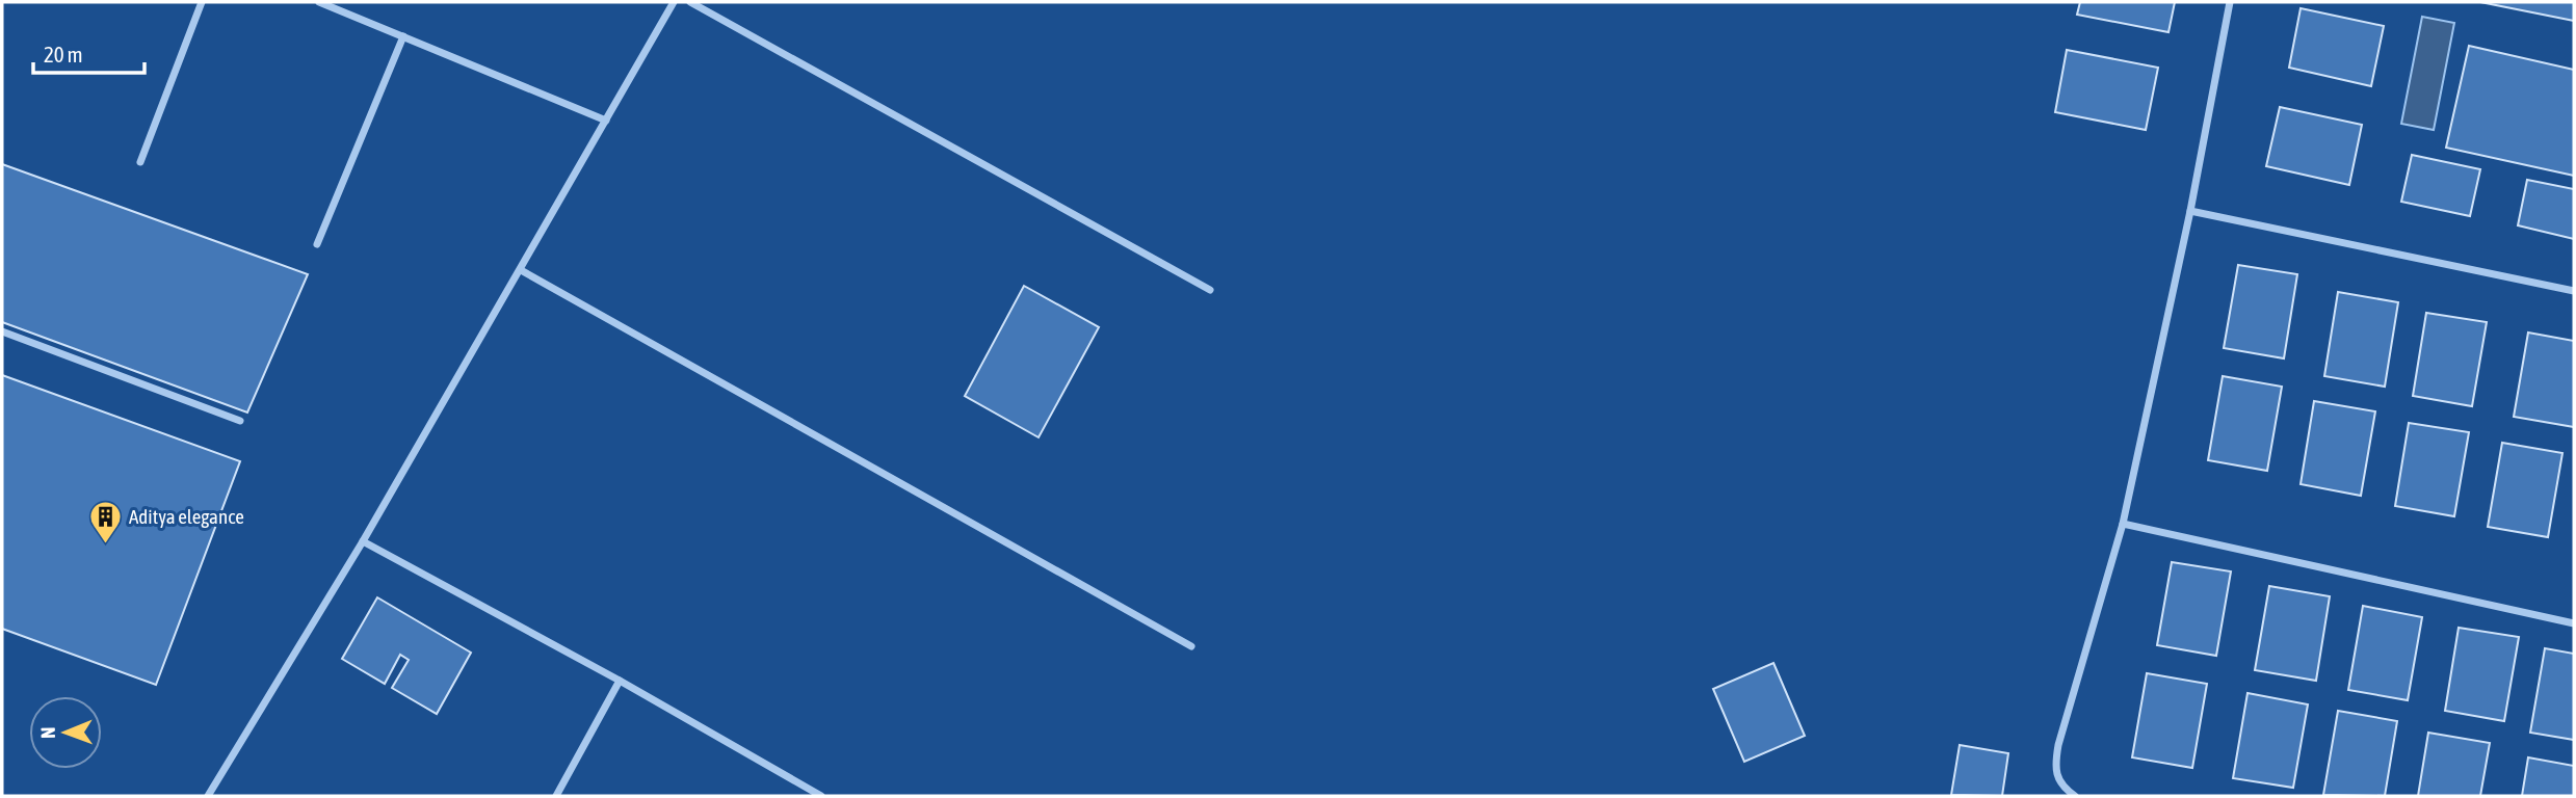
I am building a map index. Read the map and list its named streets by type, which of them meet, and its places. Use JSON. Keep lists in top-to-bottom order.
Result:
{
  "places": {
    "building": ["Aditya elegance"]
  },
  "scale_bar": "20 m",
  "north": "left"
}
